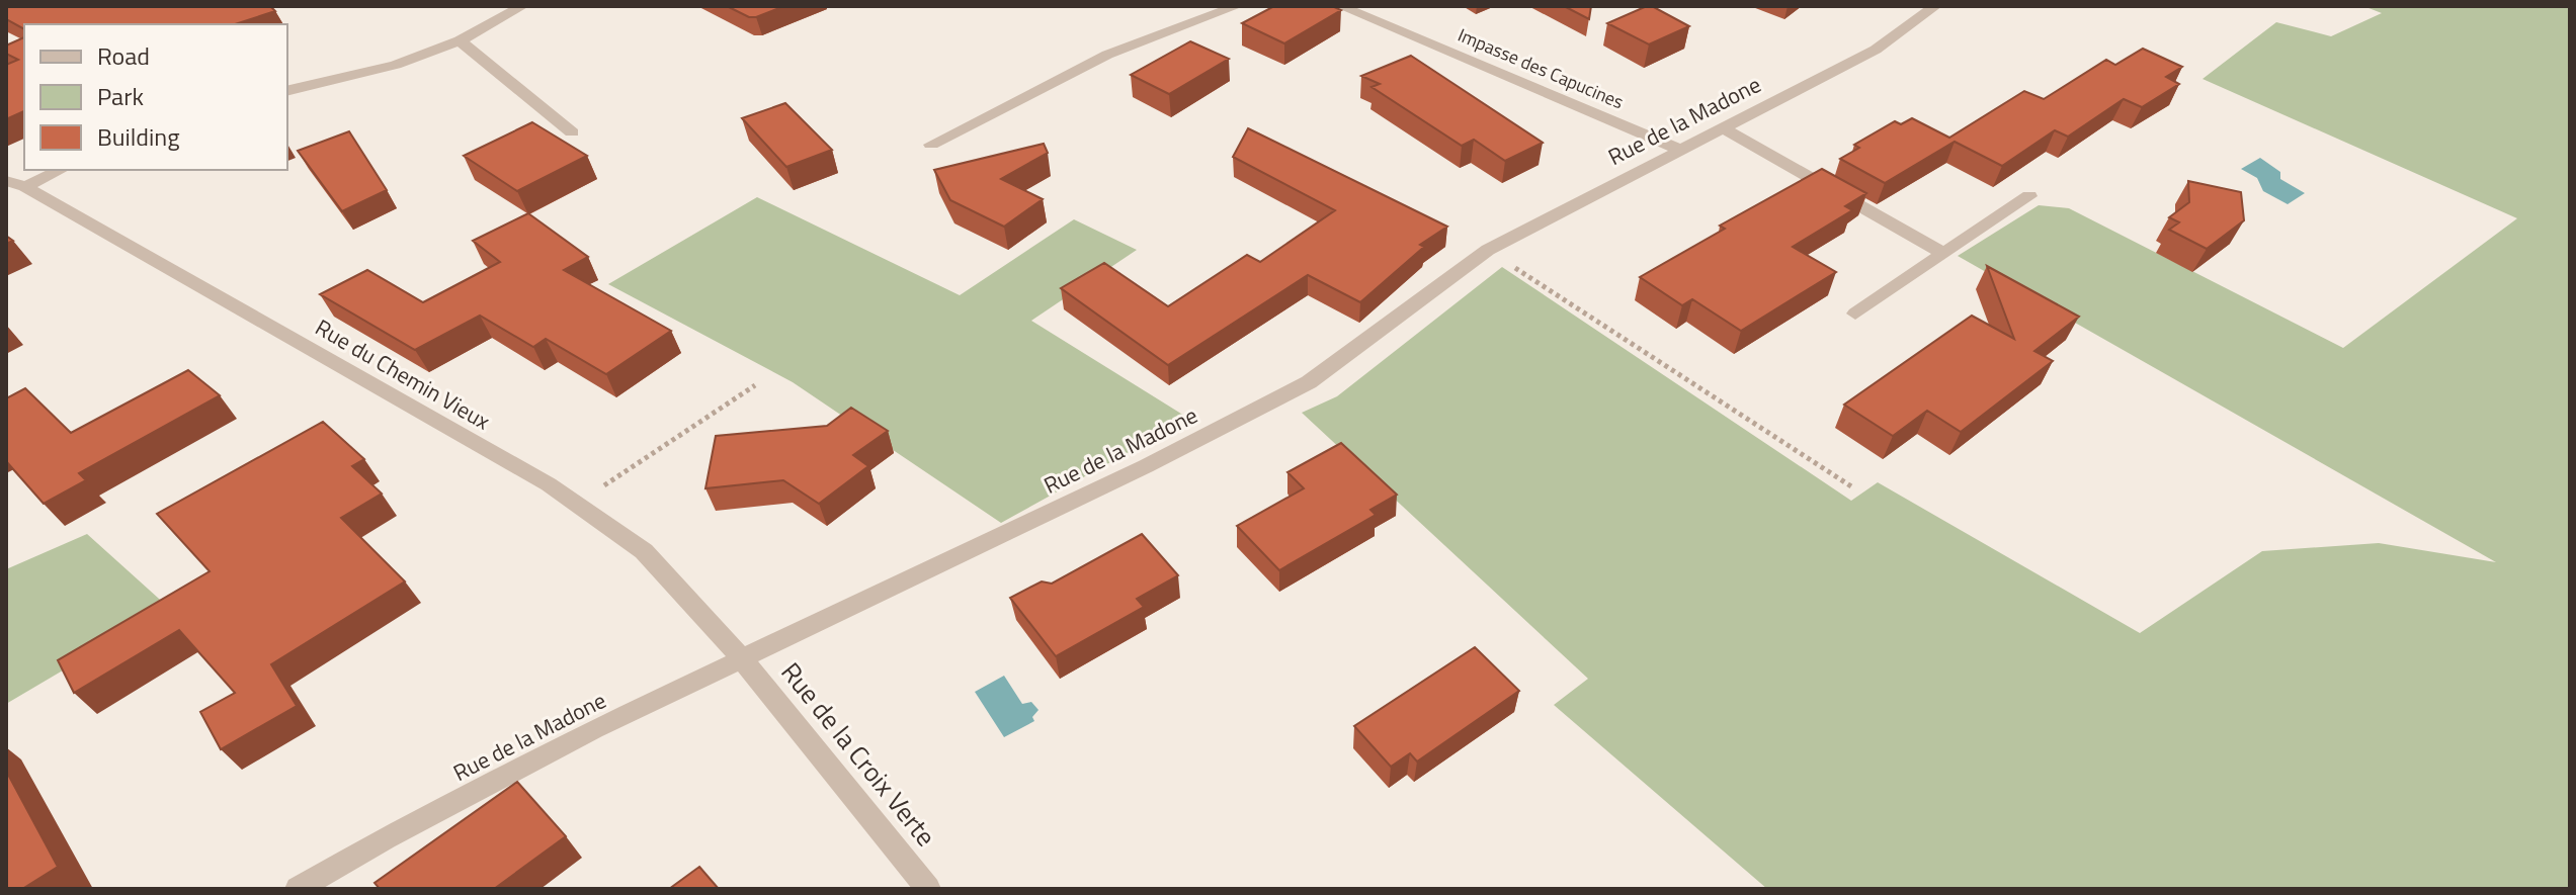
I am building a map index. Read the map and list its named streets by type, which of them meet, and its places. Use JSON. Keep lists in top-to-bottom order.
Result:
{
  "streets": {
    "street": [
      "Impasse des Capucines",
      "Rue de la Madone",
      "Rue du Chemin Vieux",
      "Rue de la Croix Verte"
    ]
  },
  "crossings": [
    ["Impasse des Capucines", "Rue de la Madone"],
    ["Rue de la Madone", "Rue du Chemin Vieux"],
    ["Rue de la Madone", "Rue de la Croix Verte"],
    ["Rue du Chemin Vieux", "Rue de la Croix Verte"]
  ],
  "legend": ["Road", "Park", "Building"]
}
